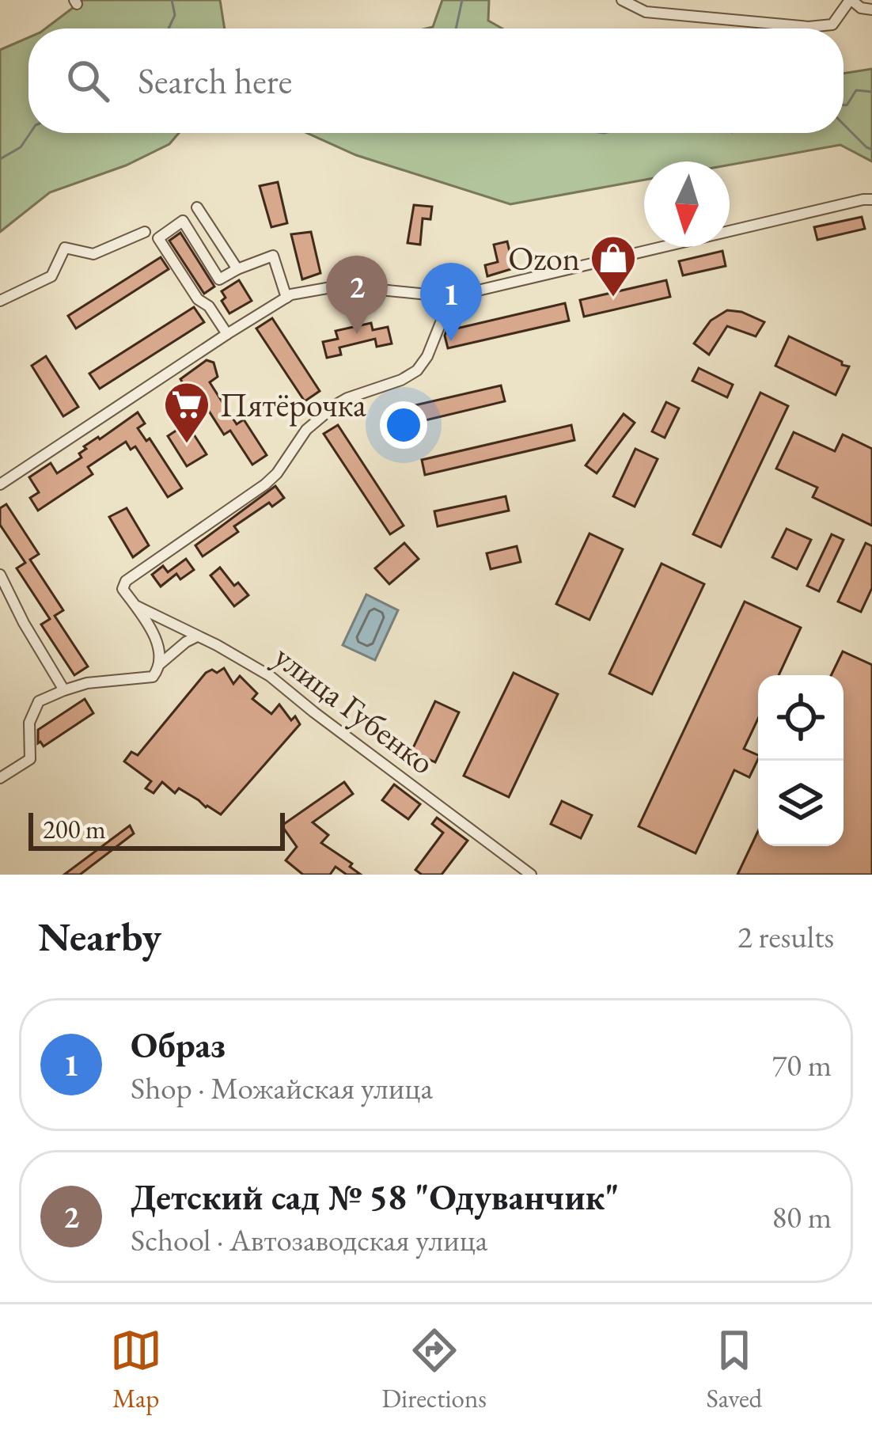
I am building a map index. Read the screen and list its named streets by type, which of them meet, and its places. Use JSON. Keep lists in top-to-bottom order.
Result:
{
  "streets": {
    "street": ["улица Губенко"]
  },
  "places": {
    "shop": ["Ozon"],
    "supermarket": ["Пятёрочка"]
  },
  "scale_bar": "200 m",
  "north": "bottom",
  "page": {
    "search": "Search here",
    "pins": ["2", "1"],
    "scale": "200 m",
    "heading": ["Nearby", "2 results"],
    "list": [
      {
        "mark": "1",
        "name": "Образ",
        "note": "Shop · Можайская улица",
        "value": "70 m"
      },
      {
        "mark": "2",
        "name": "Детский сад № 58 \"Одуванчик\"",
        "note": "School · Автозаводская улица",
        "value": "80 m"
      }
    ],
    "nav": ["Map", "Directions", "Saved"]
  }
}
